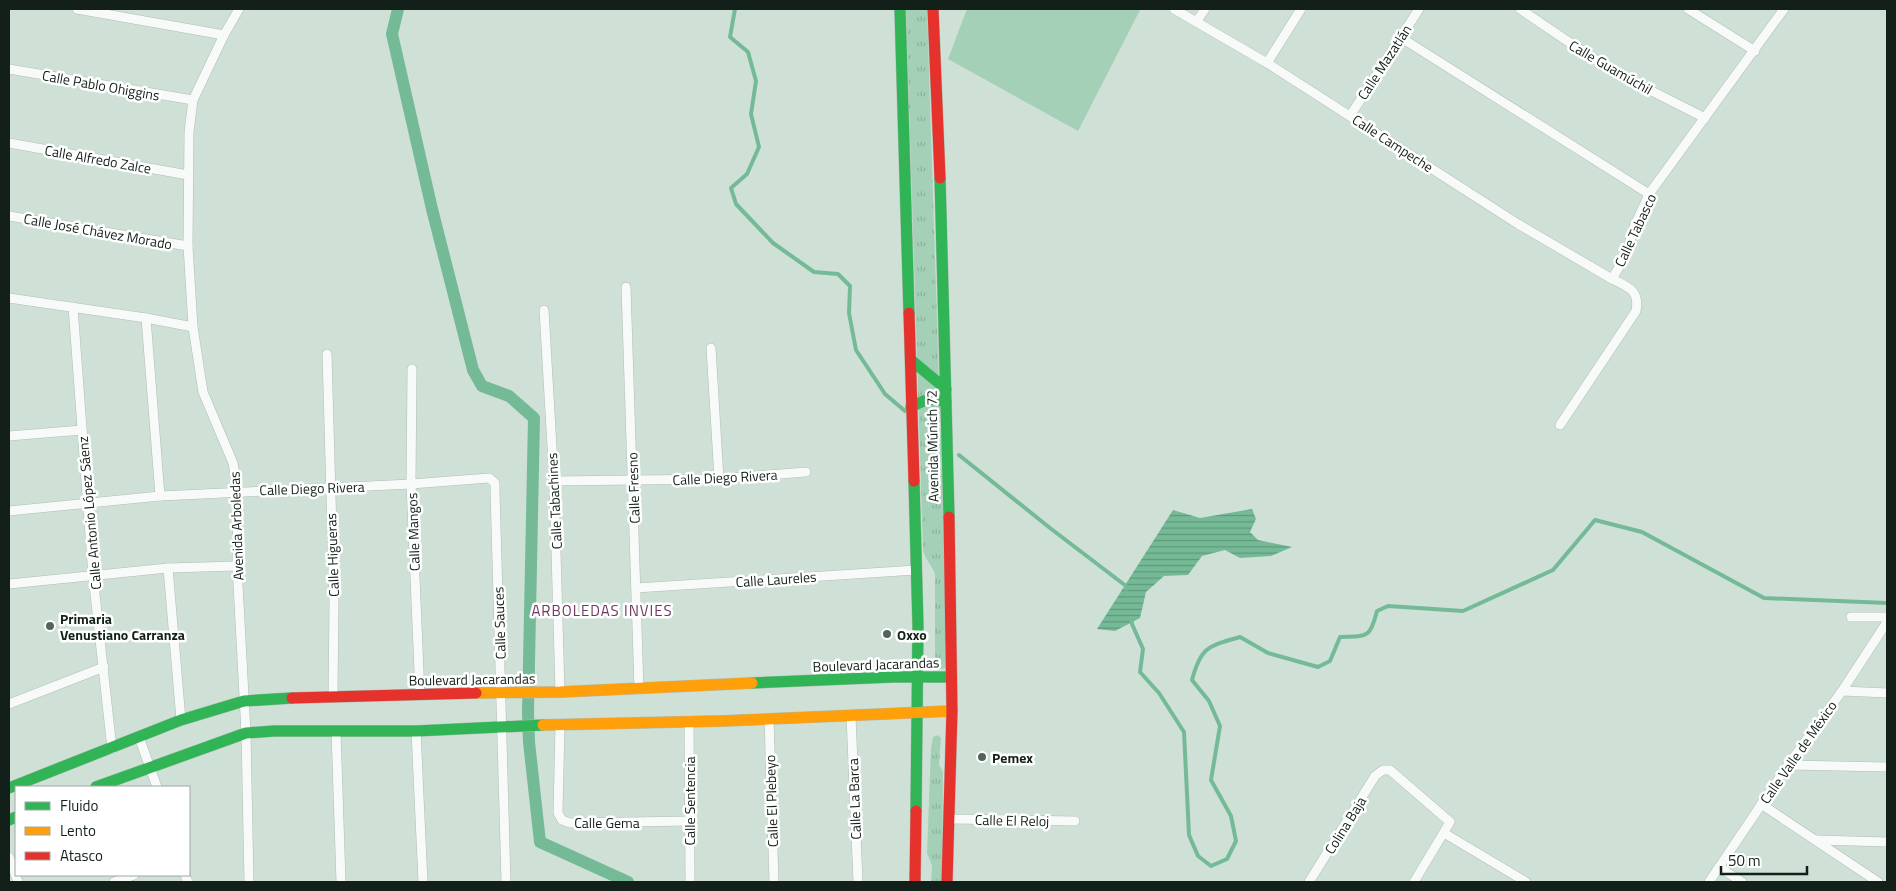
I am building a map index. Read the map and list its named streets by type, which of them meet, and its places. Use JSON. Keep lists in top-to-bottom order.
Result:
{
  "streets": {
    "main road": ["Avenida Múnich 72", "Boulevard Jacarandas"],
    "street": [
      "Calle Mazatlán",
      "Calle Guamúchil",
      "Calle Pablo Ohiggins",
      "Calle Campeche",
      "Calle Alfredo Zalce",
      "Calle Tabasco",
      "Calle José Chávez Morado",
      "Calle Diego Rivera",
      "Calle Fresno",
      "Calle Tabachines",
      "Calle Antonio López Sáenz",
      "Avenida Arboledas",
      "Calle Mangos",
      "Calle Higueras",
      "Calle Laureles",
      "Calle Sauces",
      "Calle Valle de México",
      "Calle La Barca",
      "Calle Sentencia",
      "Calle El Plebeyo",
      "Calle El Reloj",
      "Calle Gema",
      "Colina Baja"
    ]
  },
  "crossings": [
    ["Calle Mazatlán", "Calle Campeche"],
    ["Calle Guamúchil", "Calle Tabasco"],
    ["Calle Pablo Ohiggins", "Avenida Arboledas"],
    ["Calle Campeche", "Calle Tabasco"],
    ["Calle Alfredo Zalce", "Avenida Arboledas"],
    ["Calle José Chávez Morado", "Avenida Arboledas"],
    ["Avenida Múnich 72", "Calle Laureles"],
    ["Avenida Múnich 72", "Boulevard Jacarandas"],
    ["Avenida Múnich 72", "Calle El Reloj"],
    ["Calle Diego Rivera", "Calle Fresno"],
    ["Calle Diego Rivera", "Calle Tabachines"],
    ["Calle Diego Rivera", "Calle Antonio López Sáenz"],
    ["Calle Diego Rivera", "Avenida Arboledas"],
    ["Calle Diego Rivera", "Calle Mangos"],
    ["Calle Diego Rivera", "Calle Higueras"],
    ["Calle Diego Rivera", "Calle Sauces"],
    ["Calle Fresno", "Calle Laureles"],
    ["Calle Fresno", "Boulevard Jacarandas"],
    ["Calle Tabachines", "Boulevard Jacarandas"],
    ["Calle Antonio López Sáenz", "Boulevard Jacarandas"],
    ["Avenida Arboledas", "Boulevard Jacarandas"],
    ["Calle Mangos", "Boulevard Jacarandas"],
    ["Calle Higueras", "Boulevard Jacarandas"],
    ["Calle Sauces", "Boulevard Jacarandas"],
    ["Calle Sentencia", "Calle Gema"]
  ],
  "districts": ["ARBOLEDAS INVIES"],
  "places": ["Primaria Venustiano Carranza", "Oxxo", "Pemex"],
  "legend": ["Fluido", "Lento", "Atasco"],
  "scale_bar": "50 m"
}
